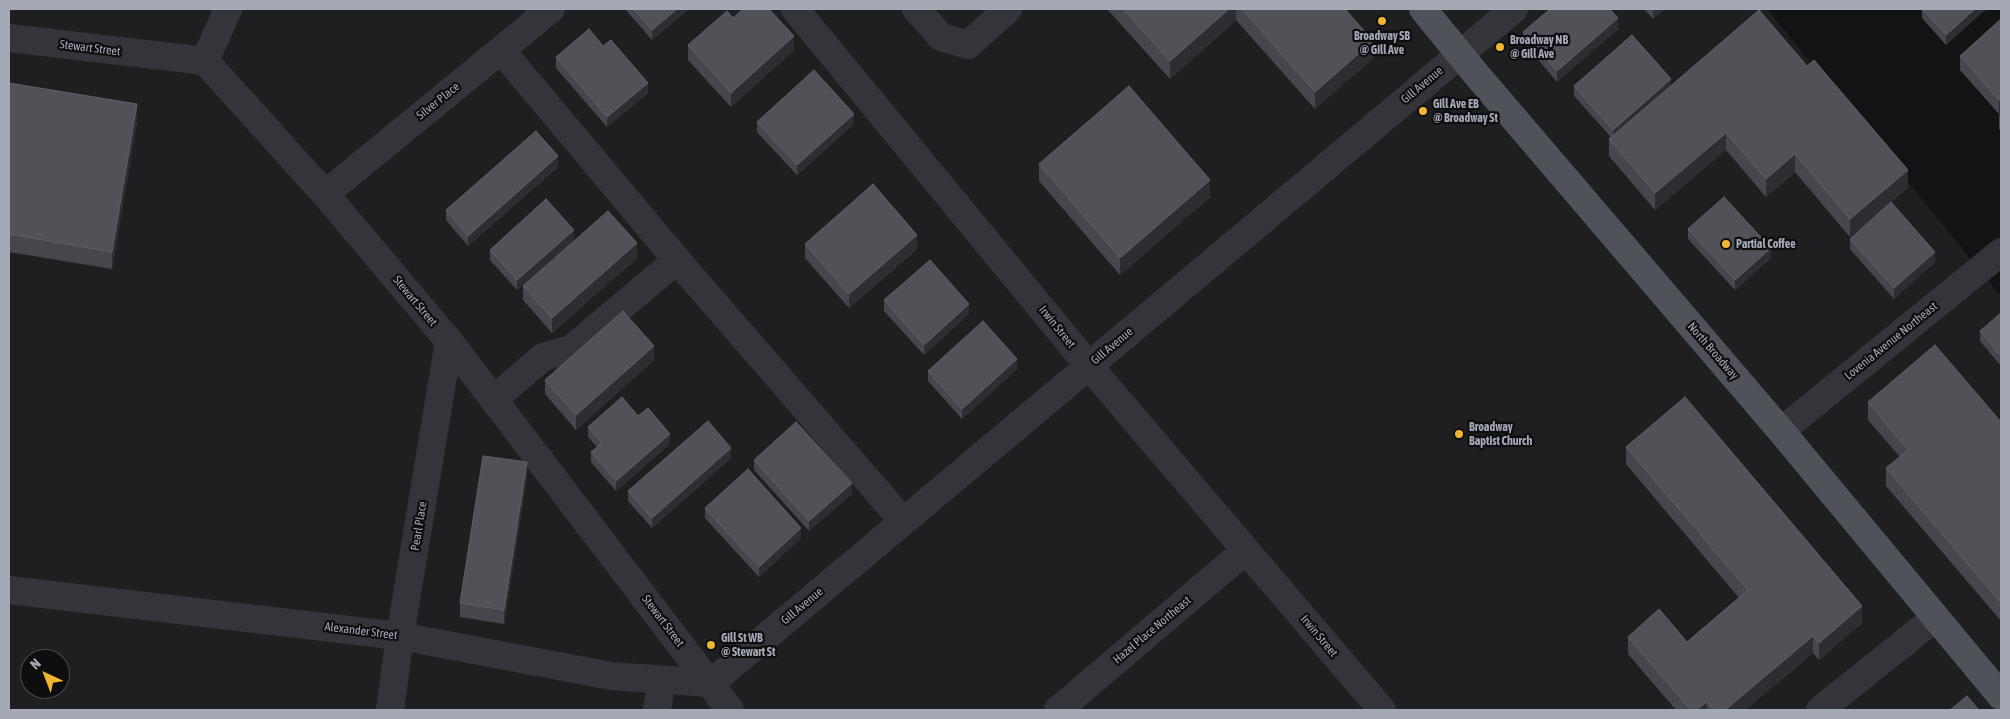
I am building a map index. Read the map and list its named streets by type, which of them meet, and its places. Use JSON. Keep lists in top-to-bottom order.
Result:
{
  "streets": {
    "main road": ["North Broadway"],
    "street": [
      "Stewart Street",
      "Gill Avenue",
      "Silver Place",
      "Irwin Street",
      "Lovenia Avenue Northeast",
      "Pearl Place",
      "Hazel Place Northeast",
      "Alexander Street"
    ]
  },
  "crossings": [
    ["Stewart Street", "Gill Avenue"],
    ["Stewart Street", "Silver Place"],
    ["Stewart Street", "Pearl Place"],
    ["Stewart Street", "Alexander Street"],
    ["Gill Avenue", "Irwin Street"],
    ["Gill Avenue", "North Broadway"],
    ["Gill Avenue", "Alexander Street"],
    ["Irwin Street", "Hazel Place Northeast"],
    ["Lovenia Avenue Northeast", "North Broadway"],
    ["Pearl Place", "Alexander Street"]
  ],
  "places": [
    "Broadway SB @ Gill Ave",
    "Broadway NB @ Gill Ave",
    "Gill Ave EB @ Broadway St",
    "Partial Coffee",
    "Broadway Baptist Church",
    "Gill St WB @ Stewart St"
  ],
  "north": "top left"
}
